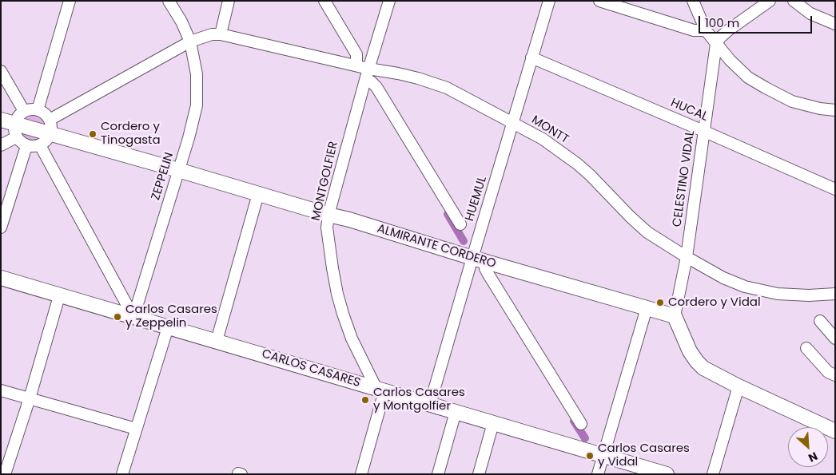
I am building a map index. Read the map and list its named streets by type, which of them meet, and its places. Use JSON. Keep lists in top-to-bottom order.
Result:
{
  "streets": {
    "main road": ["ALMIRANTE CORDERO", "CARLOS CASARES"],
    "street": [
      "HUCAL",
      "MONTT",
      "ZEPPELIN",
      "CELESTINO VIDAL",
      "MONTGOLFIER",
      "HUEMUL"
    ]
  },
  "crossings": [
    ["HUCAL", "CELESTINO VIDAL"],
    ["HUCAL", "HUEMUL"],
    ["MONTT", "CELESTINO VIDAL"],
    ["MONTT", "MONTGOLFIER"],
    ["MONTT", "HUEMUL"],
    ["ZEPPELIN", "ALMIRANTE CORDERO"],
    ["ZEPPELIN", "CARLOS CASARES"],
    ["CELESTINO VIDAL", "ALMIRANTE CORDERO"],
    ["MONTGOLFIER", "ALMIRANTE CORDERO"],
    ["MONTGOLFIER", "CARLOS CASARES"],
    ["HUEMUL", "ALMIRANTE CORDERO"],
    ["HUEMUL", "CARLOS CASARES"]
  ],
  "places": [
    "Cordero y Tinogasta",
    "Cordero y Vidal",
    "Carlos Casares y Zeppelin",
    "Carlos Casares y Montgolfier",
    "Carlos Casares y Vidal"
  ],
  "scale_bar": "100 m",
  "north": "bottom right"
}
